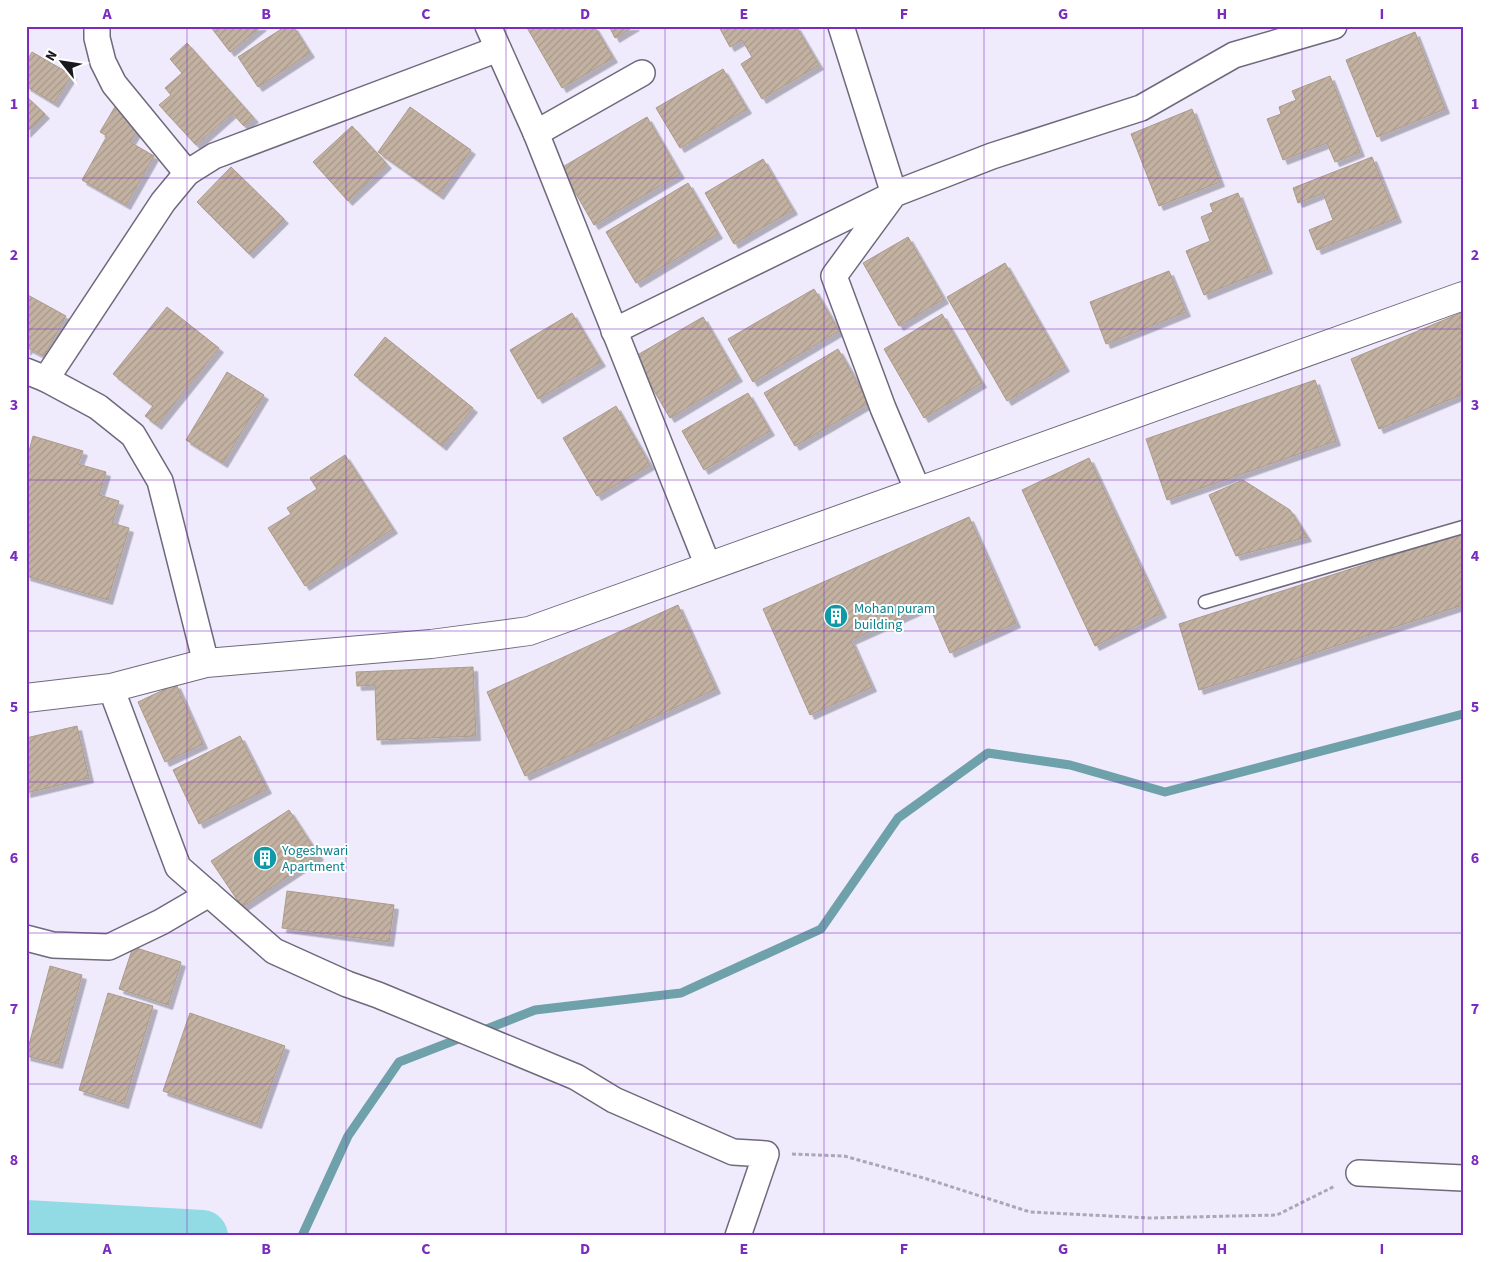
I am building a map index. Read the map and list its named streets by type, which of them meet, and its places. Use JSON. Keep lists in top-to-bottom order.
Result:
{
  "places": {
    "building": ["Mohan puram building", "Yogeshwari Apartment"]
  },
  "north": "top left",
  "grid": {
    "columns": [
      "A",
      "B",
      "C",
      "D",
      "E",
      "F",
      "G",
      "H",
      "I"
    ],
    "rows": [
      "1",
      "2",
      "3",
      "4",
      "5",
      "6",
      "7",
      "8"
    ]
  }
}
